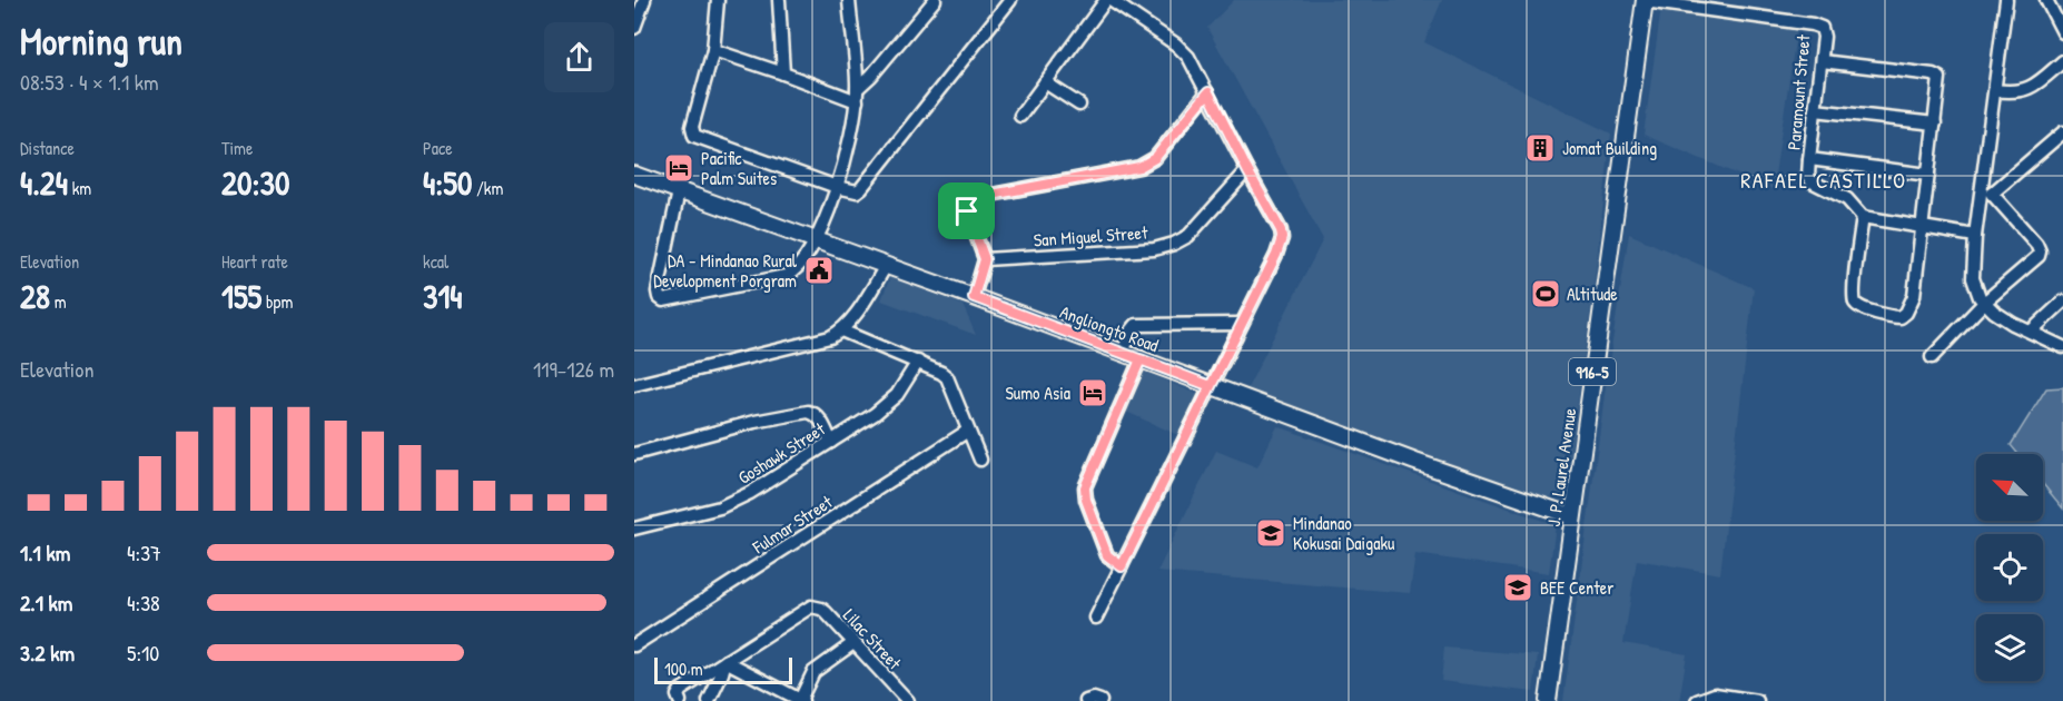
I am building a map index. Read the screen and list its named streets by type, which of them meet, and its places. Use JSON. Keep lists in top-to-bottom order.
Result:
{
  "streets": {
    "main road": ["Angliongto Road", "916-5", "J. P. Laurel Avenue"],
    "street": [
      "Paramount Street",
      "San Miguel Street",
      "Goshawk Street",
      "Fulmar Street",
      "Lilac Street"
    ]
  },
  "crossings": [
    ["Paramount Street", "J. P. Laurel Avenue"],
    ["Angliongto Road", "J. P. Laurel Avenue"]
  ],
  "districts": ["RAFAEL CASTILLO"],
  "places": {
    "building": ["Jomat Building"],
    "hotel": ["Pacific Palm Suites", "Sumo Asia"],
    "public building": ["DA - Mindanao Rural Development Porgram"],
    "sports": ["Altitude"],
    "school or university": ["Mindanao Kokusai Daigaku", "BEE Center"]
  },
  "scale_bar": "100 m",
  "north": "top left",
  "page": {
    "heading": ["Morning run", "08:53 · 4 × 1.1 km"],
    "stats": [
      ["Distance", "4.24 km"],
      ["Time", "20:30"],
      ["Pace", "4:50 /km"],
      ["Elevation", "28 m"],
      ["Heart rate", "155 bpm"],
      ["kcal", "314"]
    ],
    "chart": ["Elevation", "119–126 m"],
    "list": [
      {
        "name": "1.1 km",
        "note": "4:37"
      },
      {
        "name": "2.1 km",
        "note": "4:38"
      },
      {
        "name": "3.2 km",
        "note": "5:10"
      }
    ],
    "scale": "100 m"
  }
}
